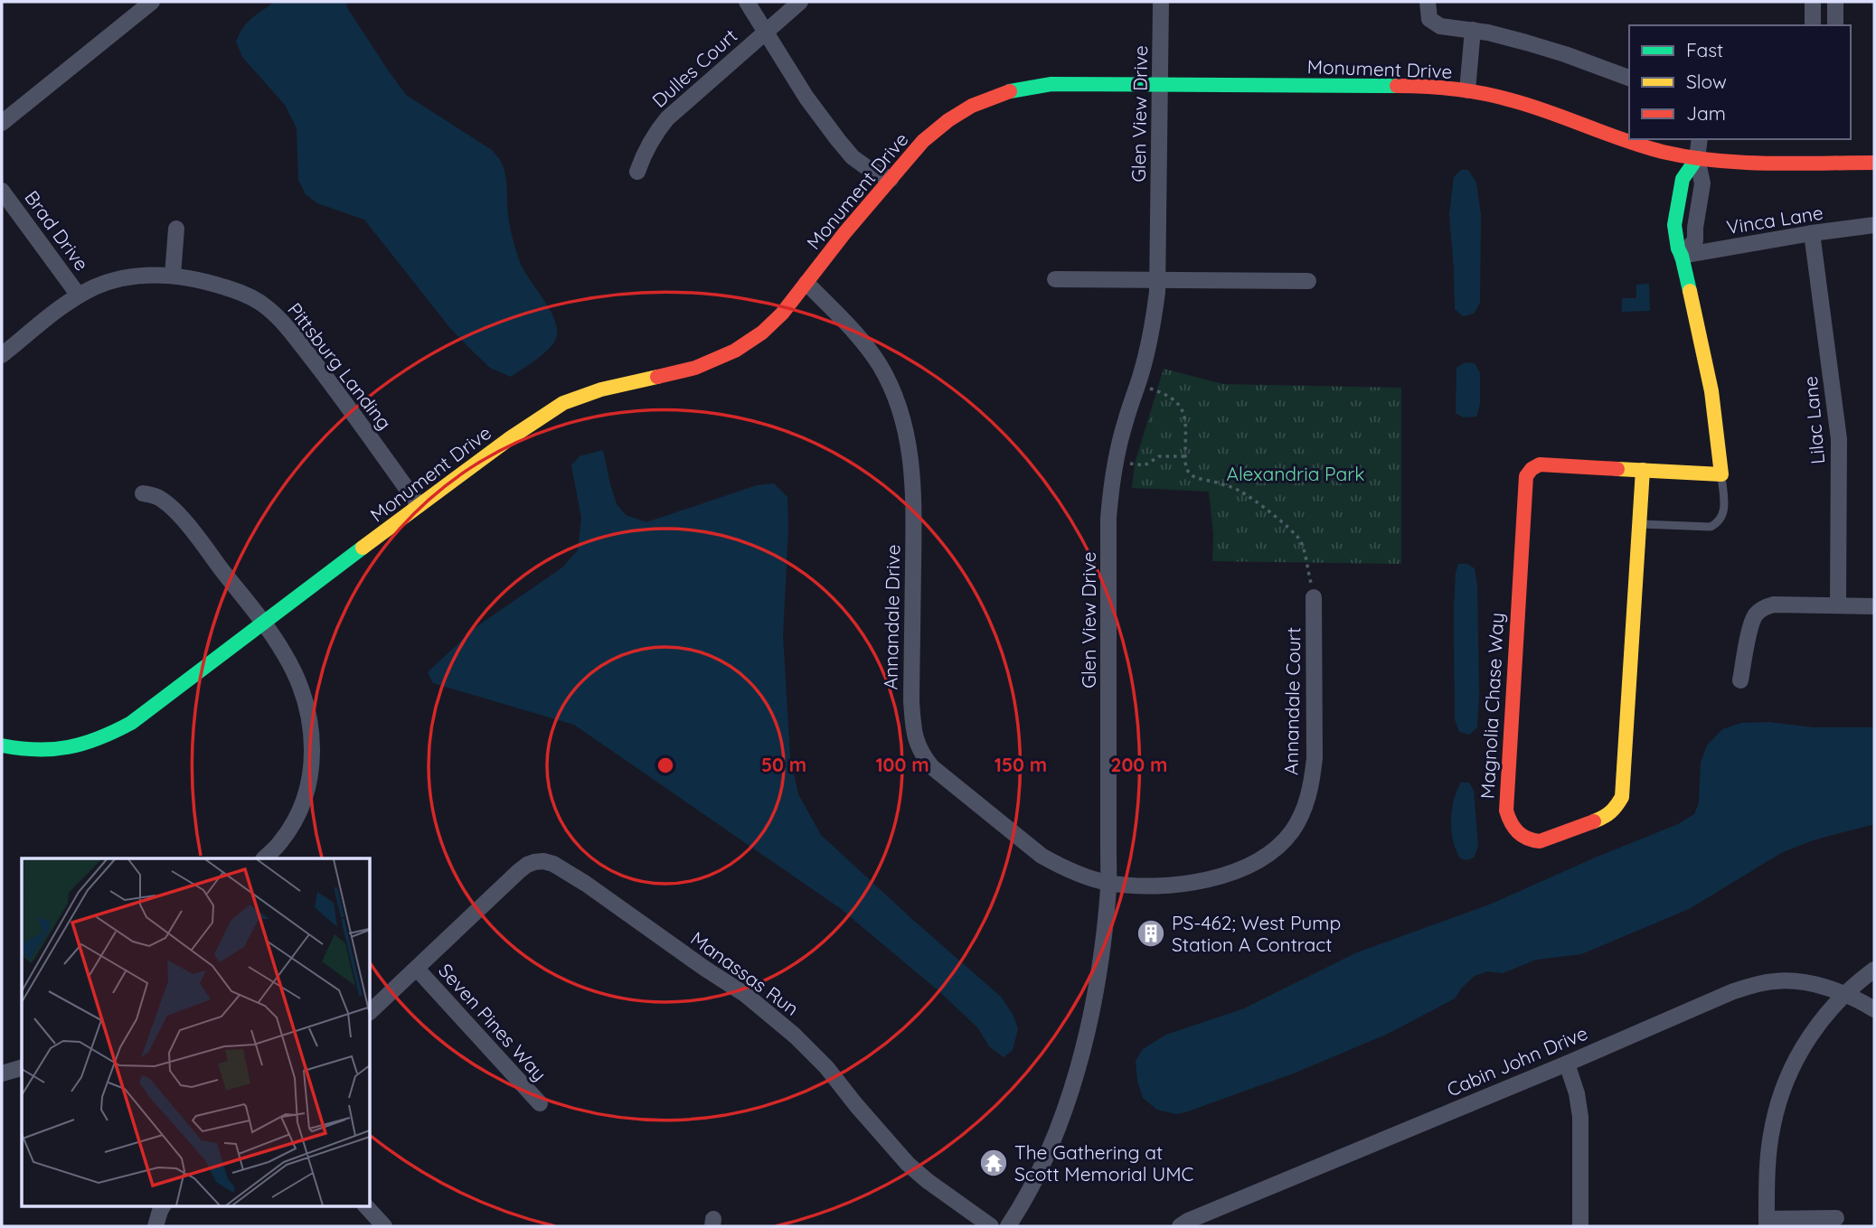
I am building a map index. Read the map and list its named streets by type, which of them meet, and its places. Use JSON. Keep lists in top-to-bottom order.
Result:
{
  "streets": {
    "street": [
      "Dulles Court",
      "Monument Drive",
      "Glen View Drive",
      "Vinca Lane",
      "Brad Drive",
      "Pittsburg Landing",
      "Lilac Lane",
      "Annandale Drive",
      "Annandale Court",
      "Magnolia Chase Way",
      "Manassas Run",
      "Seven Pines Way",
      "Cabin John Drive"
    ]
  },
  "crossings": [
    ["Monument Drive", "Glen View Drive"],
    ["Monument Drive", "Pittsburg Landing"],
    ["Monument Drive", "Annandale Drive"],
    ["Glen View Drive", "Annandale Drive"],
    ["Glen View Drive", "Annandale Court"],
    ["Vinca Lane", "Lilac Lane"],
    ["Brad Drive", "Pittsburg Landing"],
    ["Annandale Drive", "Annandale Court"],
    ["Manassas Run", "Seven Pines Way"]
  ],
  "parks": ["Alexandria Park"],
  "places": {
    "building": ["PS-462; West Pump Station A Contract"],
    "temple": ["The Gathering at Scott Memorial UMC"]
  },
  "legend": ["Fast", "Slow", "Jam"],
  "rings": [
    "50 m",
    "100 m",
    "150 m",
    "200 m"
  ]
}
